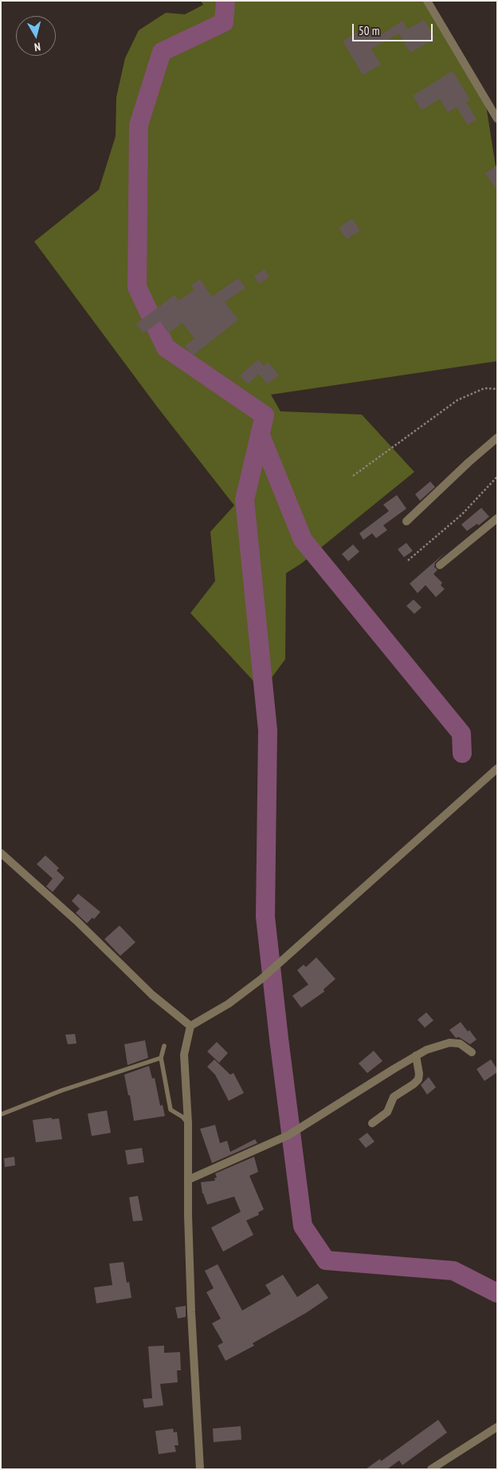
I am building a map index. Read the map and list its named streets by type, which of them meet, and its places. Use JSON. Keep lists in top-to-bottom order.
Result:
{
  "scale_bar": "50 m",
  "north": "bottom"
}
